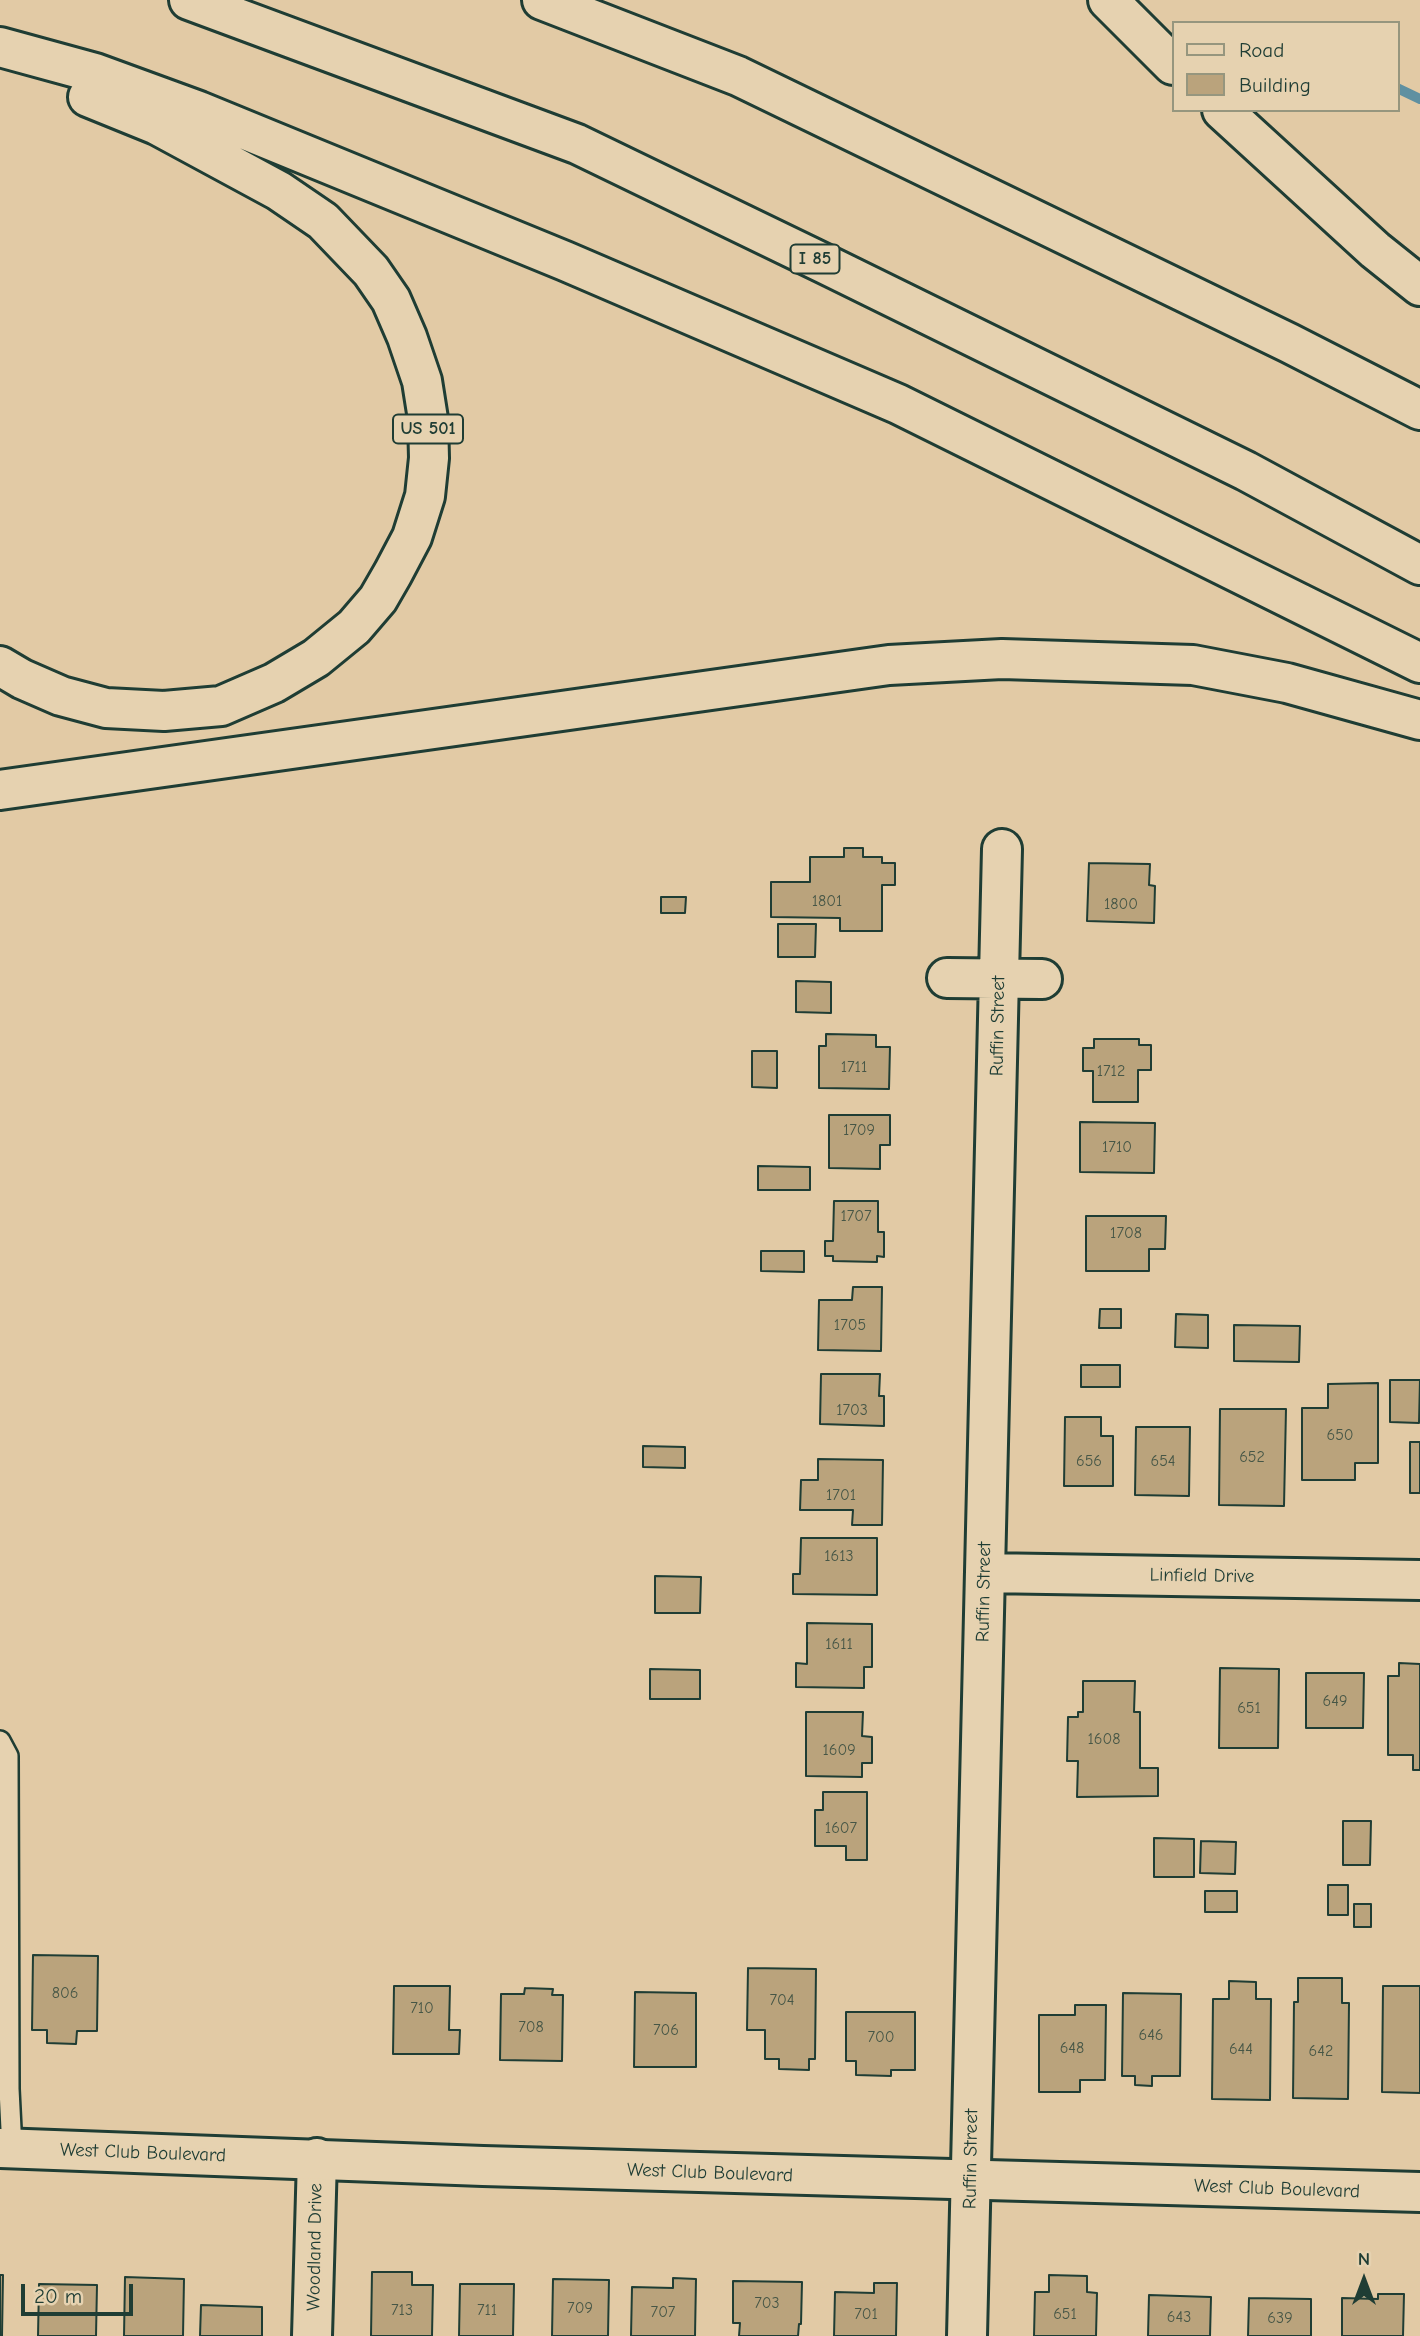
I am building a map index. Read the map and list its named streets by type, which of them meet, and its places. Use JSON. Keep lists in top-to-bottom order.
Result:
{
  "streets": {
    "main road": [
      "I 85",
      "US 501",
      "Ruffin Street",
      "Linfield Drive",
      "West Club Boulevard",
      "Woodland Drive"
    ]
  },
  "crossings": [
    ["Ruffin Street", "Linfield Drive"],
    ["Ruffin Street", "West Club Boulevard"],
    ["West Club Boulevard", "Woodland Drive"]
  ],
  "house_numbers": [
    "1801",
    "1800",
    "1711",
    "1712",
    "1709",
    "1710",
    "1707",
    "1708",
    "1705",
    "1703",
    "650",
    "652",
    "656",
    "654",
    "1701",
    "1613",
    "1611",
    "649",
    "651",
    "1608",
    "1609",
    "1607",
    "806",
    "704",
    "710",
    "708",
    "706",
    "646",
    "700",
    "648",
    "644",
    "642",
    "703",
    "709",
    "713",
    "711",
    "707",
    "701",
    "651",
    "643",
    "639"
  ],
  "legend": ["Road", "Building"],
  "scale_bar": "20 m",
  "north": "top"
}
